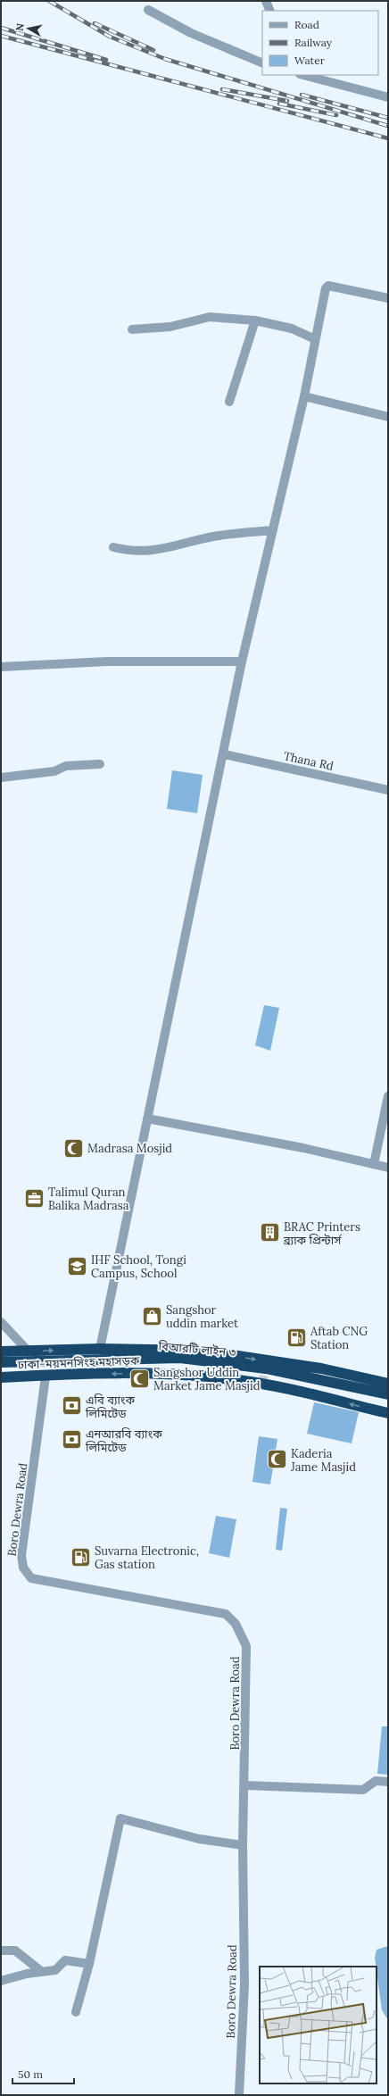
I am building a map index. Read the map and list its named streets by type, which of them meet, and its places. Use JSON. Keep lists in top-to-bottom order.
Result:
{
  "streets": {
    "highway": ["বিআরটি লাইন ৩", "ঢাকা-ময়মনসিংহ মহাসড়ক"],
    "street": ["Thana Rd", "Boro Dewra Road"]
  },
  "crossings": [
    ["ঢাকা-ময়মনসিংহ মহাসড়ক", "Boro Dewra Road"]
  ],
  "places": {
    "mosque": ["Madrasa Mosjid", "Sangshor Uddin Market Jame Masjid", "Kaderia Jame Masjid"],
    "office": ["Talimul Quran Balika Madrasa"],
    "building": ["BRAC Printers ব্র্যাক প্রিন্টার্স"],
    "school or university": ["IHF School, Tongi Campus, School"],
    "shop": ["Sangshor uddin market"],
    "fuel station": ["Aftab CNG Station", "Suvarna Electronic, Gas station"],
    "bank": ["এবি ব্যাংক লিমিটেড", "এনআরবি ব্যাংক লিমিটেড"]
  },
  "legend": ["Road", "Railway", "Water"],
  "scale_bar": "50 m",
  "north": "left"
}
